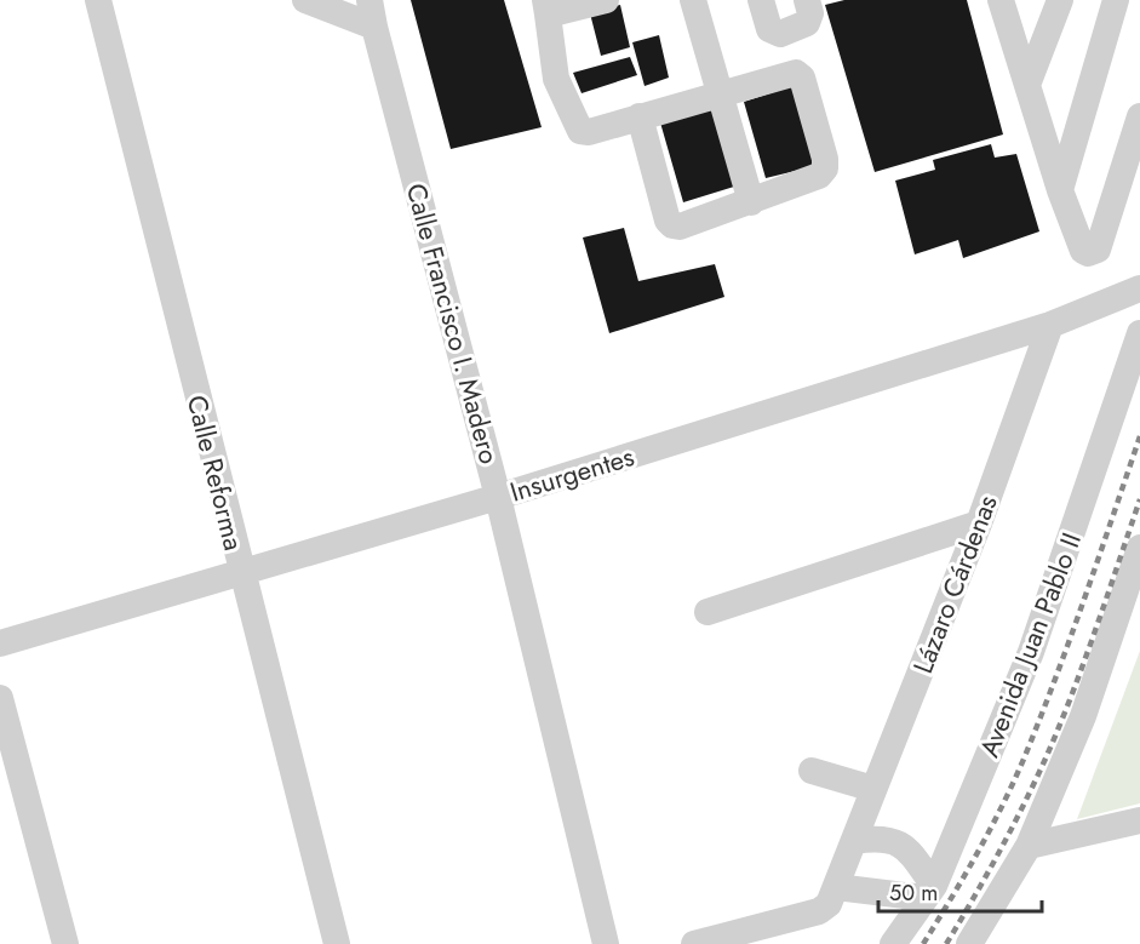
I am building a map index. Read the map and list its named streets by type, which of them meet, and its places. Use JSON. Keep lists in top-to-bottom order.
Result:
{
  "streets": {
    "street": [
      "Calle Francisco I. Madero",
      "Calle Reforma",
      "Insurgentes",
      "Lázaro Cárdenas",
      "Avenida Juan Pablo II"
    ]
  },
  "crossings": [
    ["Calle Francisco I. Madero", "Insurgentes"],
    ["Calle Reforma", "Insurgentes"],
    ["Insurgentes", "Lázaro Cárdenas"]
  ],
  "scale_bar": "50 m"
}
